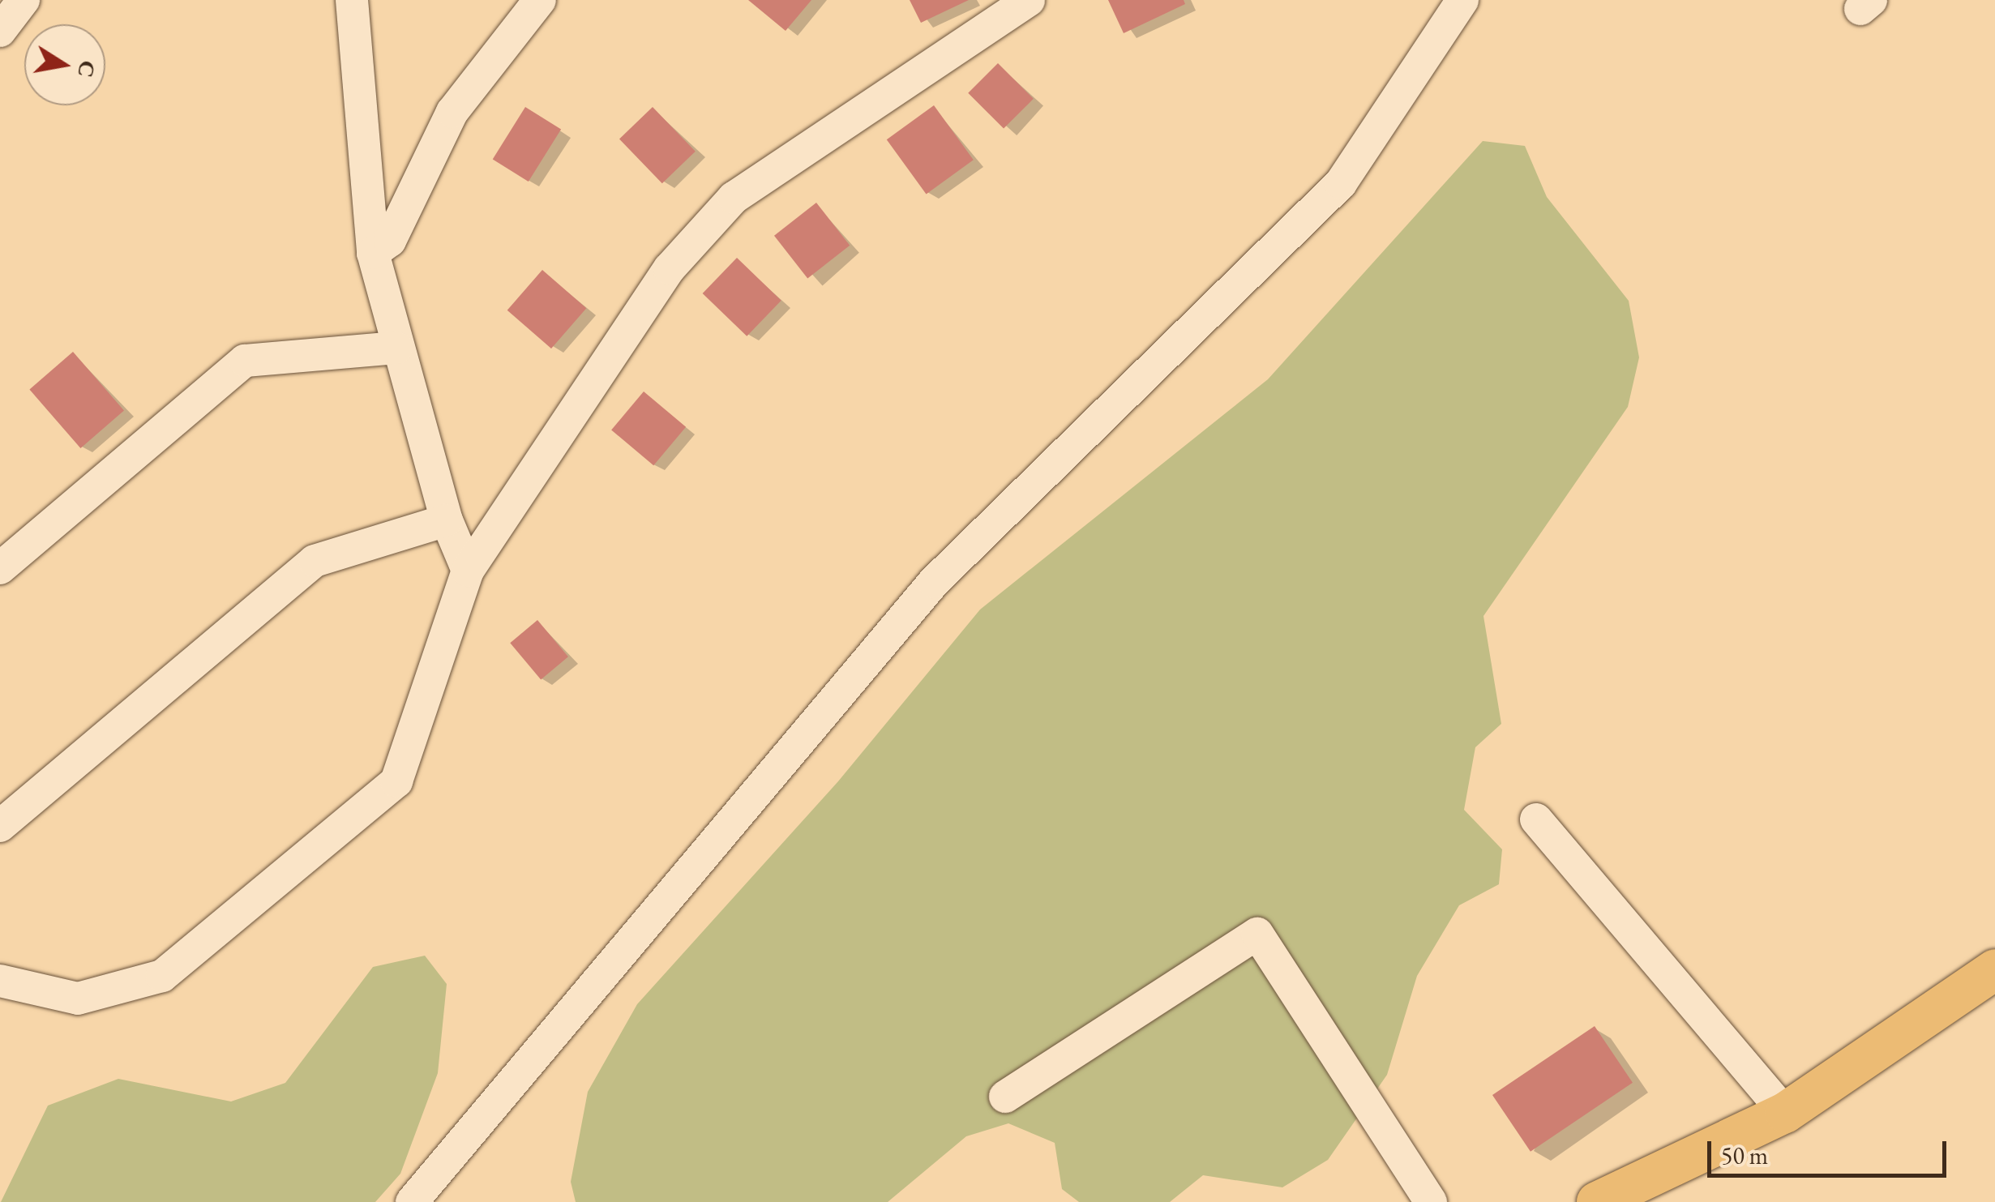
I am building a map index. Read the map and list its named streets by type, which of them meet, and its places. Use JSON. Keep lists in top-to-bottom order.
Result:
{
  "scale_bar": "50 m",
  "north": "right"
}
